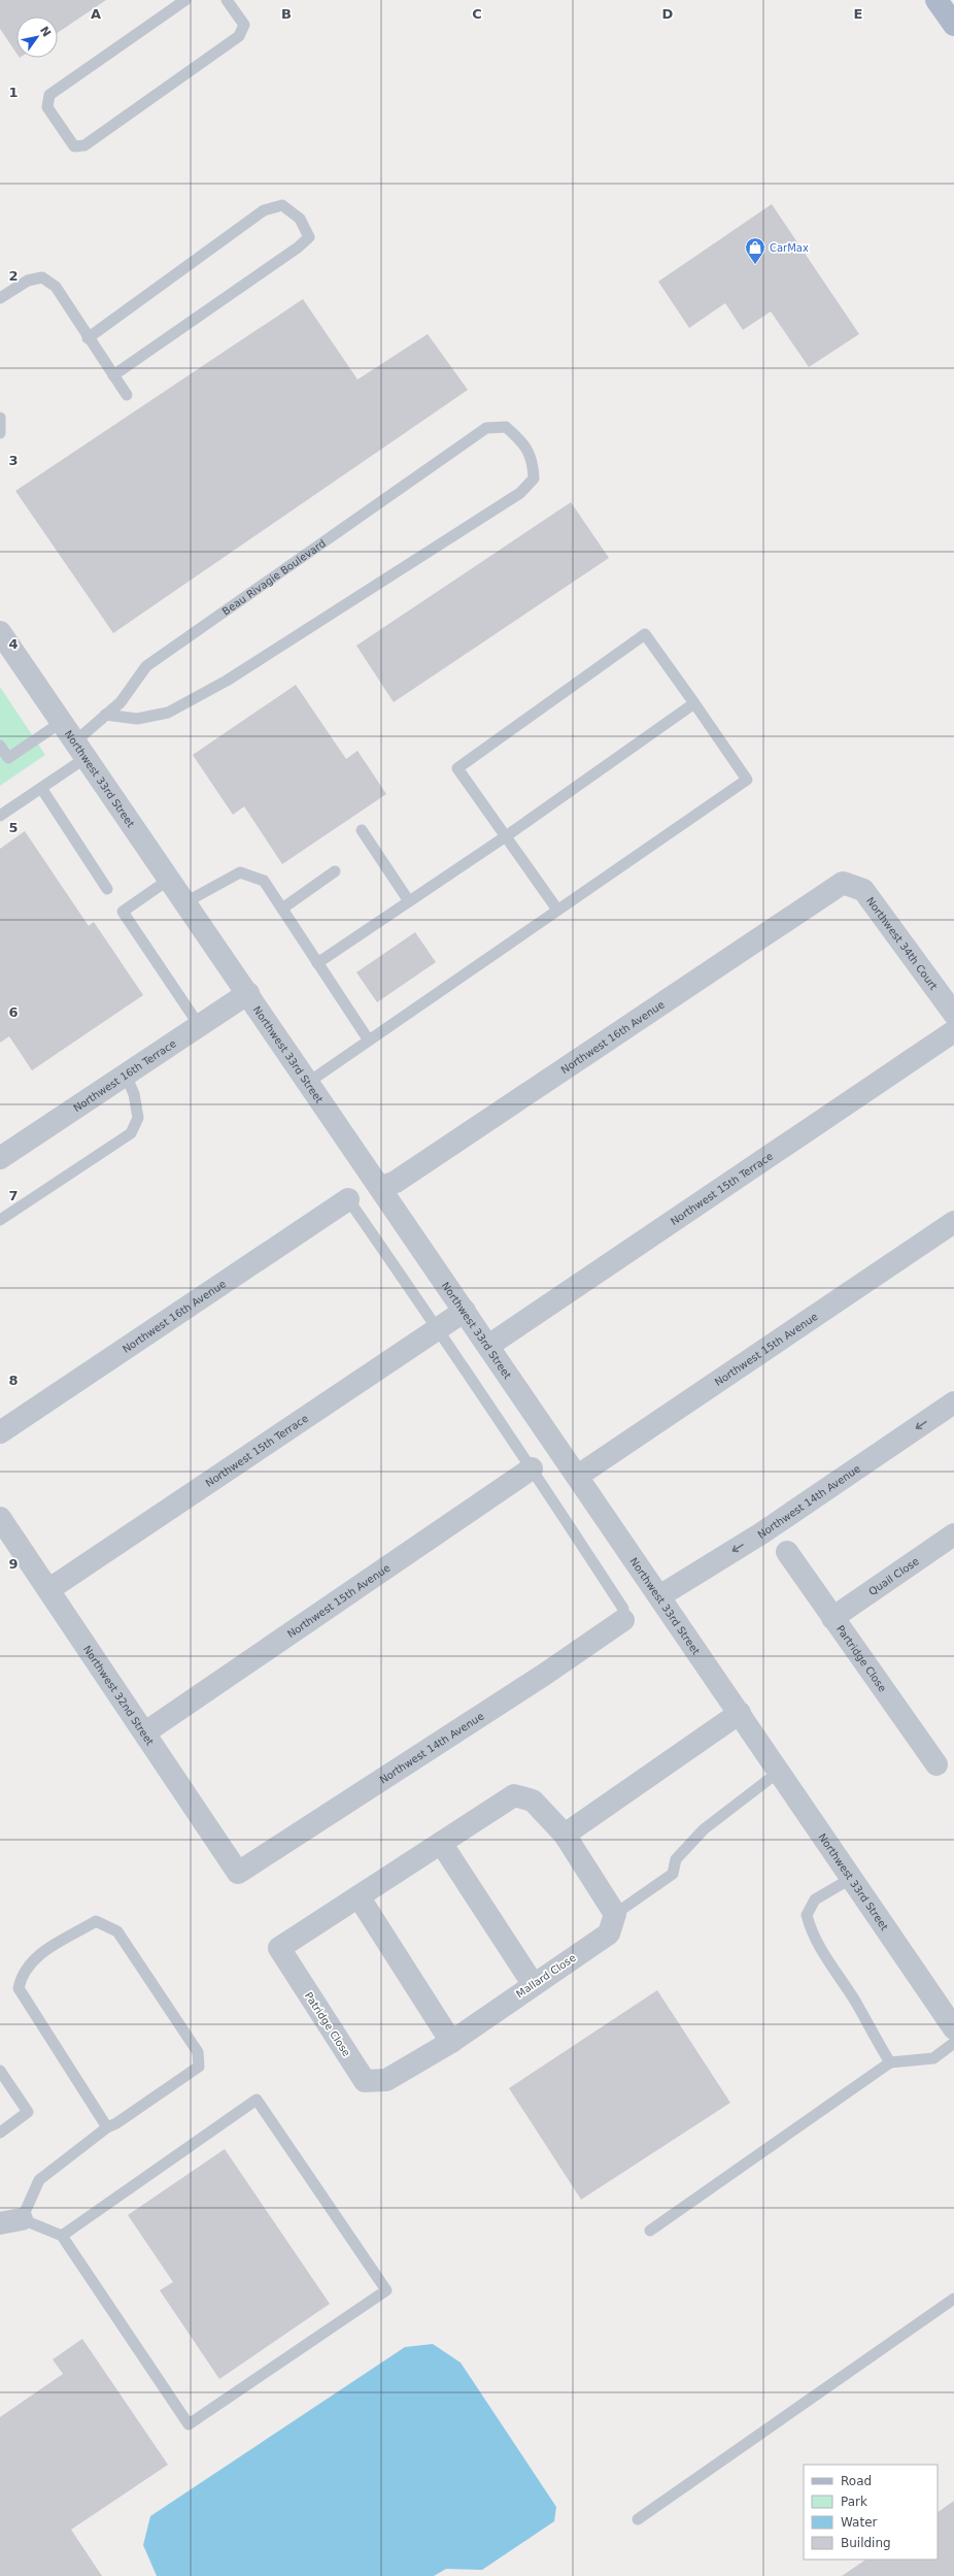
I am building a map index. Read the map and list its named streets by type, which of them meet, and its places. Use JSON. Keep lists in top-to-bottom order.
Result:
{
  "streets": {
    "street": [
      "Northwest 33rd Street",
      "Northwest 34th Court",
      "Northwest 16th Avenue",
      "Northwest 16th Terrace",
      "Northwest 15th Terrace",
      "Northwest 15th Avenue",
      "Northwest 14th Avenue",
      "Quail Close",
      "Partridge Close",
      "Northwest 32nd Street",
      "Mallard Close",
      "Patridge Close"
    ],
    "lane": ["Beau Rivagie Boulevard"]
  },
  "crossings": [
    ["Beau Rivagie Boulevard", "Northwest 33rd Street"],
    ["Northwest 33rd Street", "Northwest 16th Avenue"],
    ["Northwest 33rd Street", "Northwest 16th Terrace"],
    ["Northwest 33rd Street", "Northwest 15th Terrace"],
    ["Northwest 33rd Street", "Northwest 15th Avenue"],
    ["Northwest 33rd Street", "Northwest 14th Avenue"],
    ["Northwest 34th Court", "Northwest 16th Avenue"],
    ["Northwest 15th Terrace", "Northwest 32nd Street"],
    ["Northwest 15th Avenue", "Northwest 32nd Street"],
    ["Northwest 14th Avenue", "Northwest 32nd Street"],
    ["Quail Close", "Partridge Close"],
    ["Mallard Close", "Patridge Close"]
  ],
  "one_way": ["Northwest 14th Avenue"],
  "places": {
    "shop": ["CarMax"]
  },
  "legend": [
    "Road",
    "Park",
    "Water",
    "Building"
  ],
  "north": "top right",
  "grid": {
    "columns": [
      "A",
      "B",
      "C",
      "D",
      "E"
    ],
    "rows": [
      "1",
      "2",
      "3",
      "4",
      "5",
      "6",
      "7",
      "8",
      "9"
    ]
  }
}
